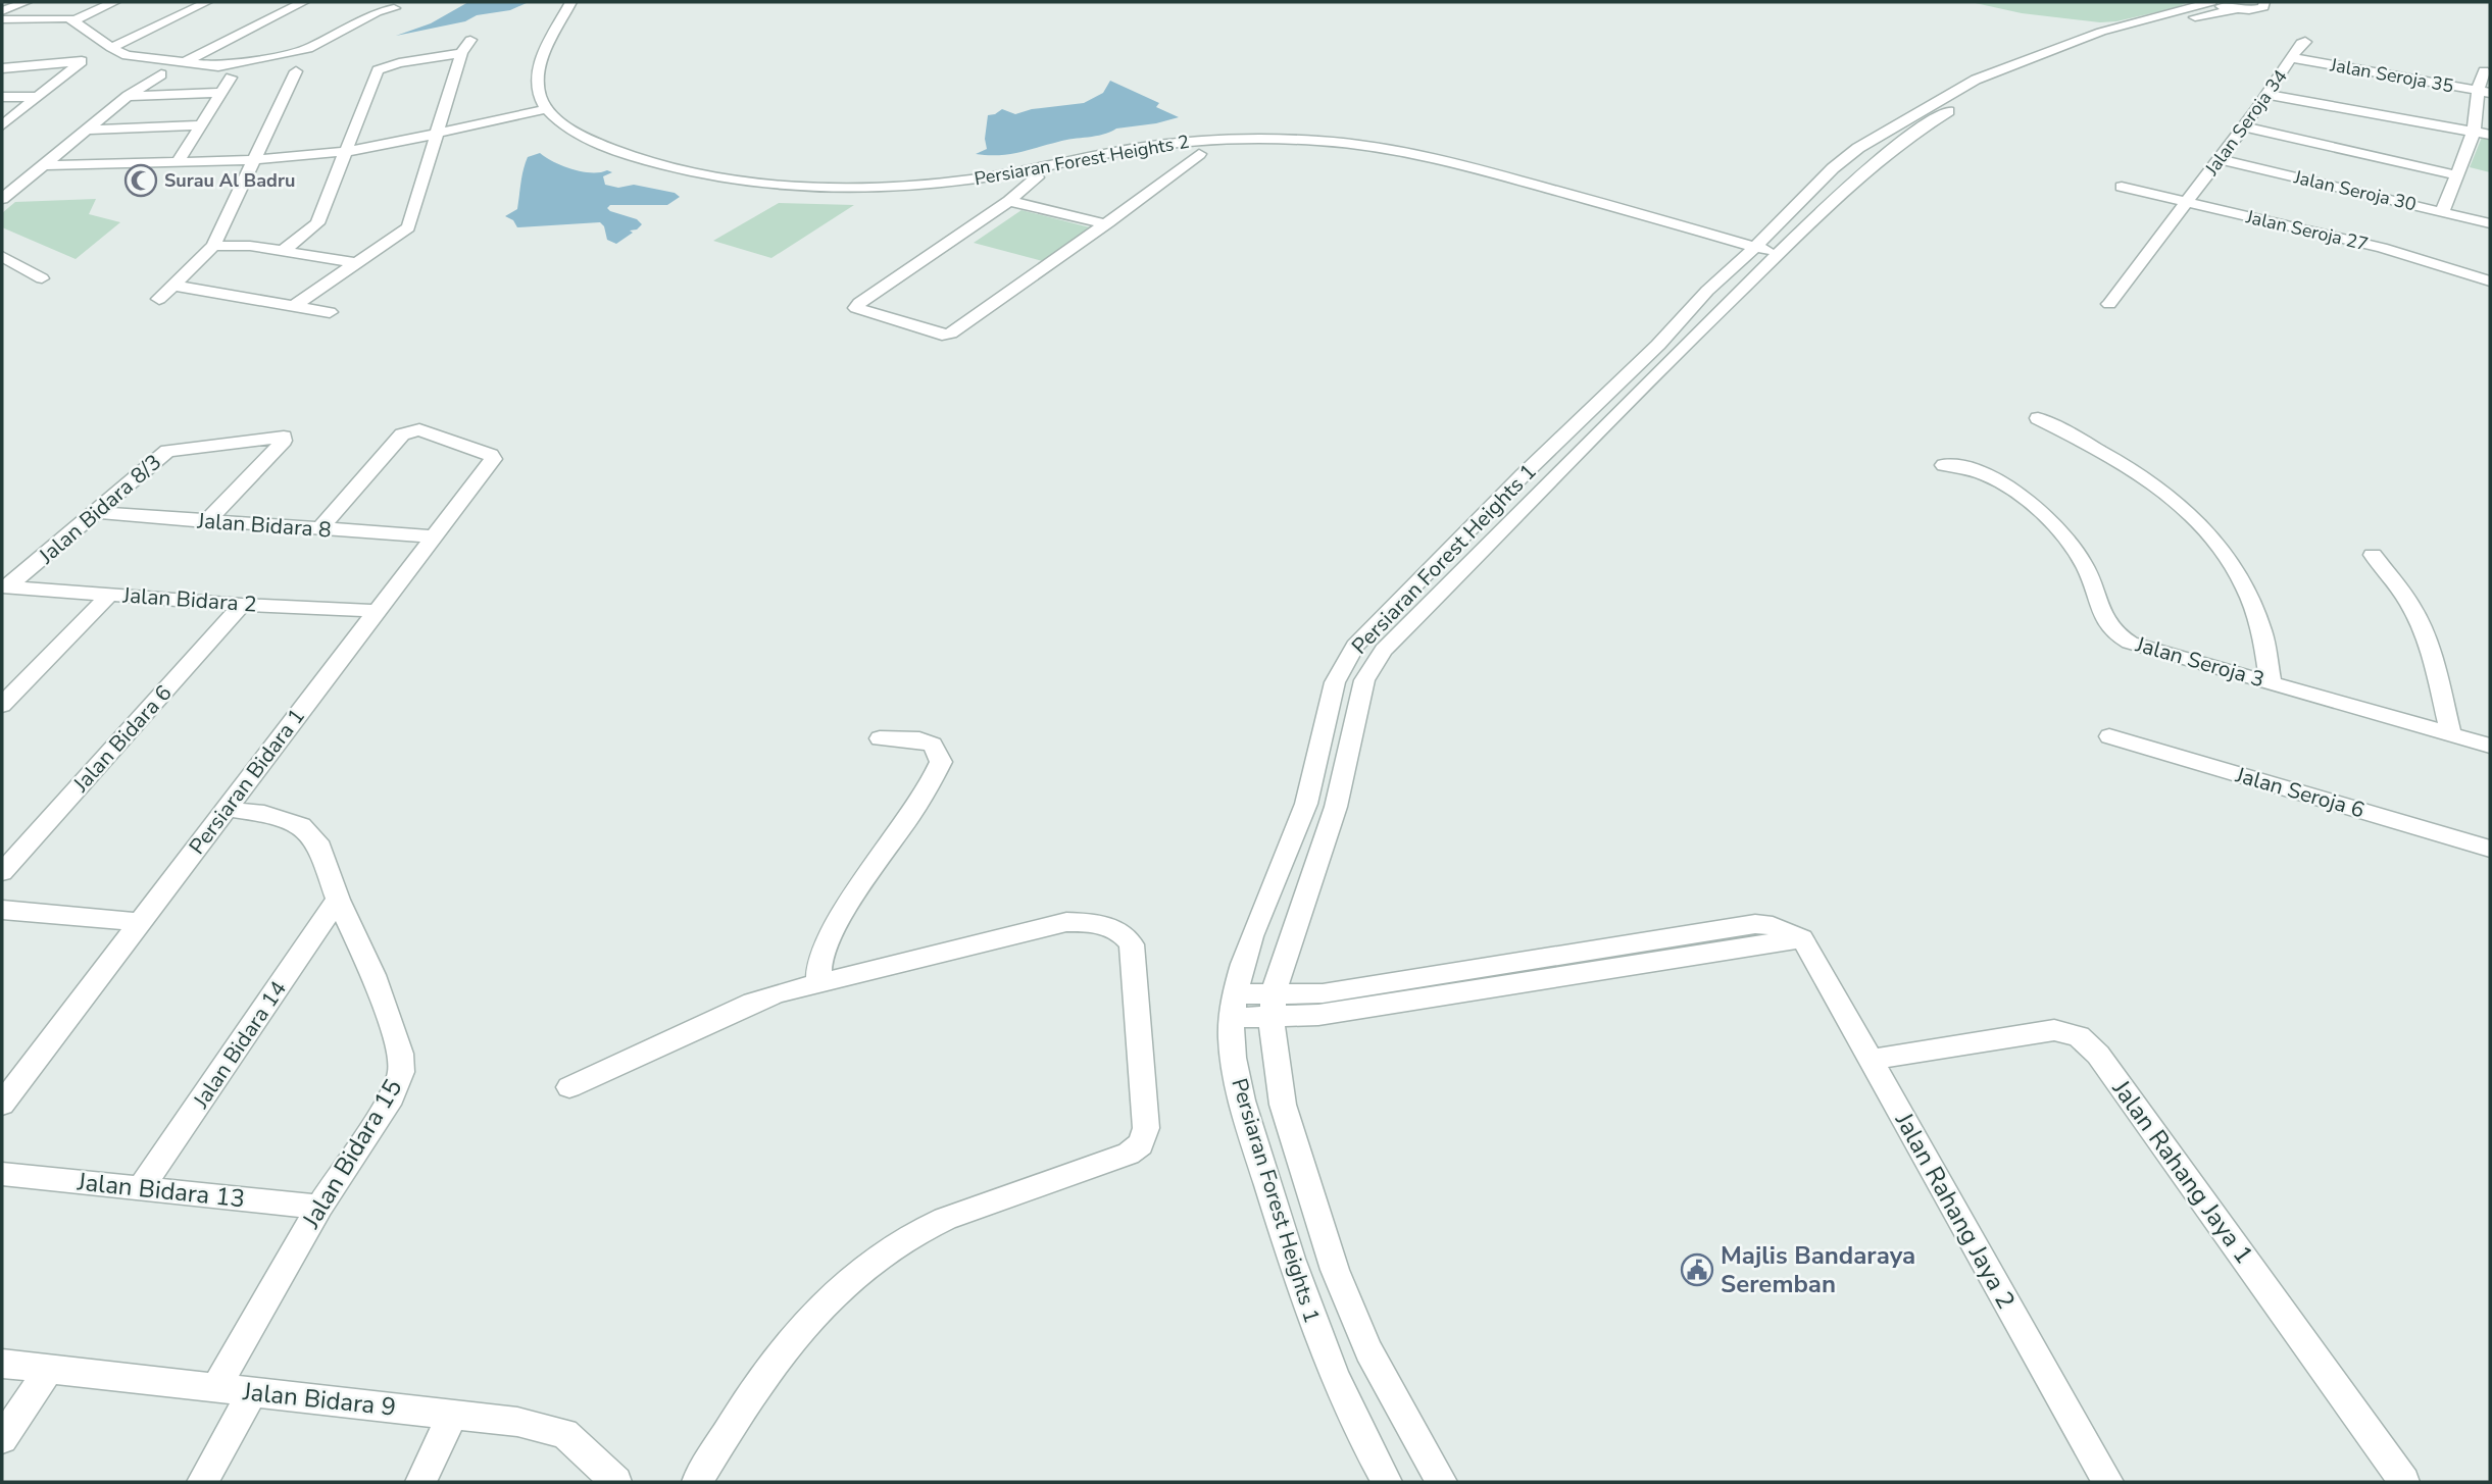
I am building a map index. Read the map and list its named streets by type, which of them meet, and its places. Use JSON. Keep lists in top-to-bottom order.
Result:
{
  "streets": {
    "street": [
      "Jalan Seroja 35",
      "Jalan Seroja 34",
      "Persiaran Forest Heights 2",
      "Jalan Seroja 30",
      "Jalan Seroja 27",
      "Jalan Bidara 8/3",
      "Jalan Bidara 8",
      "Persiaran Forest Heights 1",
      "Jalan Bidara 2",
      "Jalan Seroja 3",
      "Jalan Bidara 6",
      "Persiaran Bidara 1",
      "Jalan Seroja 6",
      "Jalan Bidara 14",
      "Jalan Bidara 15",
      "Jalan Rahang Jaya 1",
      "Jalan Bidara 13",
      "Jalan Rahang Jaya 2",
      "Jalan Bidara 9"
    ]
  },
  "crossings": [
    ["Jalan Seroja 35", "Jalan Seroja 34"],
    ["Jalan Seroja 34", "Jalan Seroja 30"],
    ["Jalan Seroja 34", "Jalan Seroja 27"],
    ["Persiaran Forest Heights 2", "Persiaran Forest Heights 1"],
    ["Jalan Bidara 8/3", "Jalan Bidara 8"],
    ["Jalan Bidara 8/3", "Jalan Bidara 2"],
    ["Jalan Bidara 8", "Persiaran Bidara 1"],
    ["Jalan Bidara 2", "Jalan Bidara 6"],
    ["Jalan Bidara 2", "Persiaran Bidara 1"],
    ["Persiaran Bidara 1", "Jalan Bidara 15"],
    ["Jalan Bidara 14", "Jalan Bidara 15"],
    ["Jalan Bidara 14", "Jalan Bidara 13"],
    ["Jalan Bidara 15", "Jalan Bidara 13"],
    ["Jalan Bidara 15", "Jalan Bidara 9"],
    ["Jalan Rahang Jaya 1", "Jalan Rahang Jaya 2"]
  ],
  "places": {
    "mosque": ["Surau Al Badru"],
    "public building": ["Majlis Bandaraya Seremban"]
  }
}
